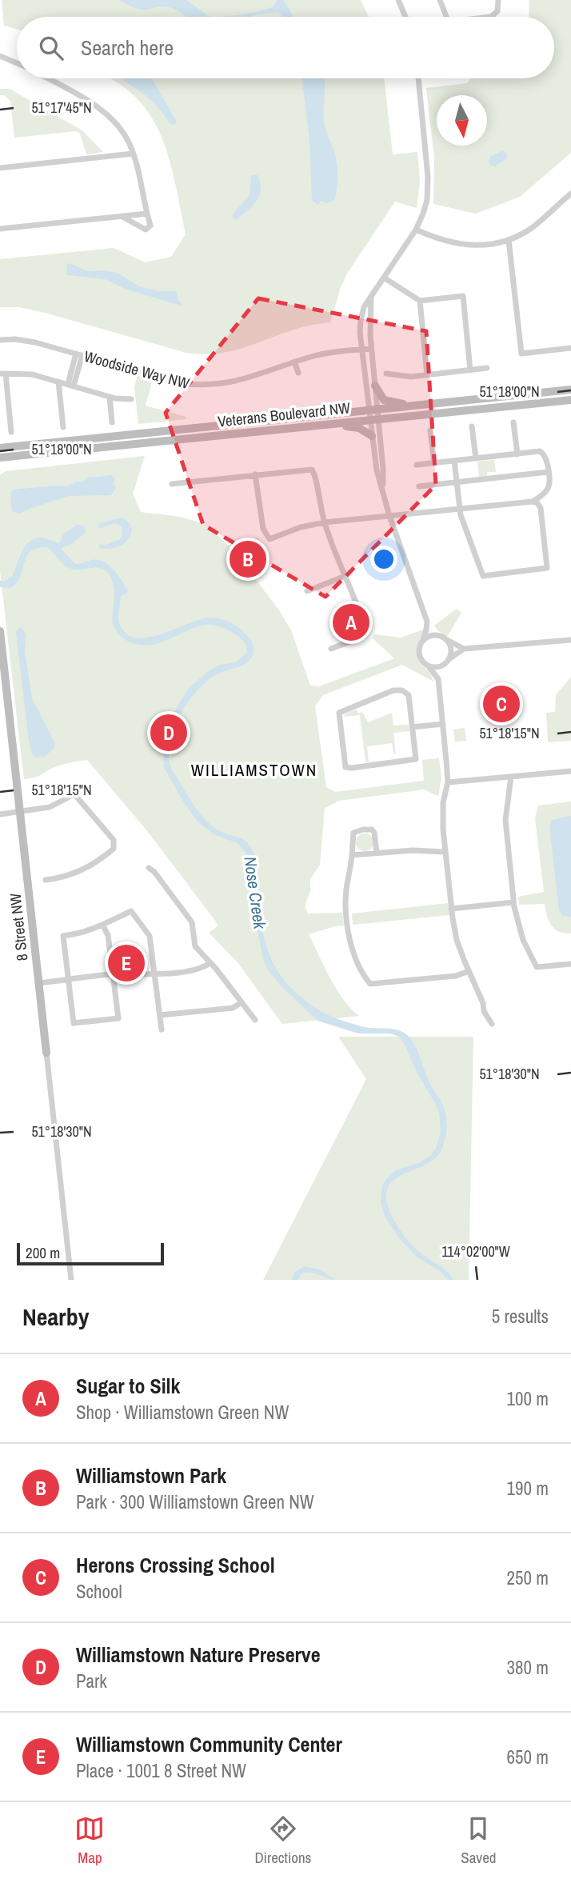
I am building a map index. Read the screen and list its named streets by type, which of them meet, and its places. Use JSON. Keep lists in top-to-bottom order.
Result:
{
  "streets": {
    "main road": ["Veterans Boulevard NW", "8 Street NW"],
    "street": ["Woodside Way NW"]
  },
  "districts": ["WILLIAMSTOWN"],
  "water": ["Nose Creek"],
  "scale_bar": "200 m",
  "north": "bottom",
  "page": {
    "search": "Search here",
    "pins": [
      "B",
      "A",
      "C",
      "D",
      "E"
    ],
    "scale": "200 m",
    "heading": ["Nearby", "5 results"],
    "list": [
      {
        "mark": "A",
        "name": "Sugar to Silk",
        "note": "Shop · Williamstown Green NW",
        "value": "100 m"
      },
      {
        "mark": "B",
        "name": "Williamstown Park",
        "note": "Park · 300 Williamstown Green NW",
        "value": "190 m"
      },
      {
        "mark": "C",
        "name": "Herons Crossing School",
        "note": "School",
        "value": "250 m"
      },
      {
        "mark": "D",
        "name": "Williamstown Nature Preserve",
        "note": "Park",
        "value": "380 m"
      },
      {
        "mark": "E",
        "name": "Williamstown Community Center",
        "note": "Place · 1001 8 Street NW",
        "value": "650 m"
      }
    ],
    "nav": ["Map", "Directions", "Saved"]
  },
  "coordinates": [
    "51°17'45\"N",
    "51°18'00\"N",
    "51°18'15\"N",
    "51°18'30\"N",
    "114°02'00\"W"
  ]
}
